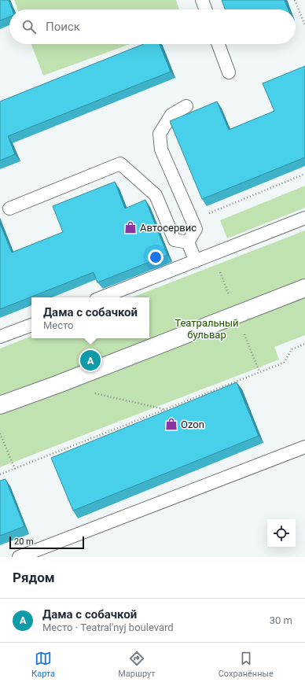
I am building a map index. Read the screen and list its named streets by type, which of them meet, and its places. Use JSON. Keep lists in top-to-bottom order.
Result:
{
  "parks": ["Театральный бульвар"],
  "places": {
    "shop": ["Автосервис", "Ozon"]
  },
  "scale_bar": "20 m",
  "page": {
    "search": "Поиск",
    "popup": ["Дама с собачкой", "Место"],
    "pins": "A",
    "scale": "20 m",
    "heading": "Рядом",
    "list": [
      {
        "mark": "A",
        "name": "Дама с собачкой",
        "note": "Место · Teatral'nyj boulevard",
        "value": "30 m"
      }
    ],
    "nav": ["Карта", "Маршрут", "Сохранённые"]
  }
}
